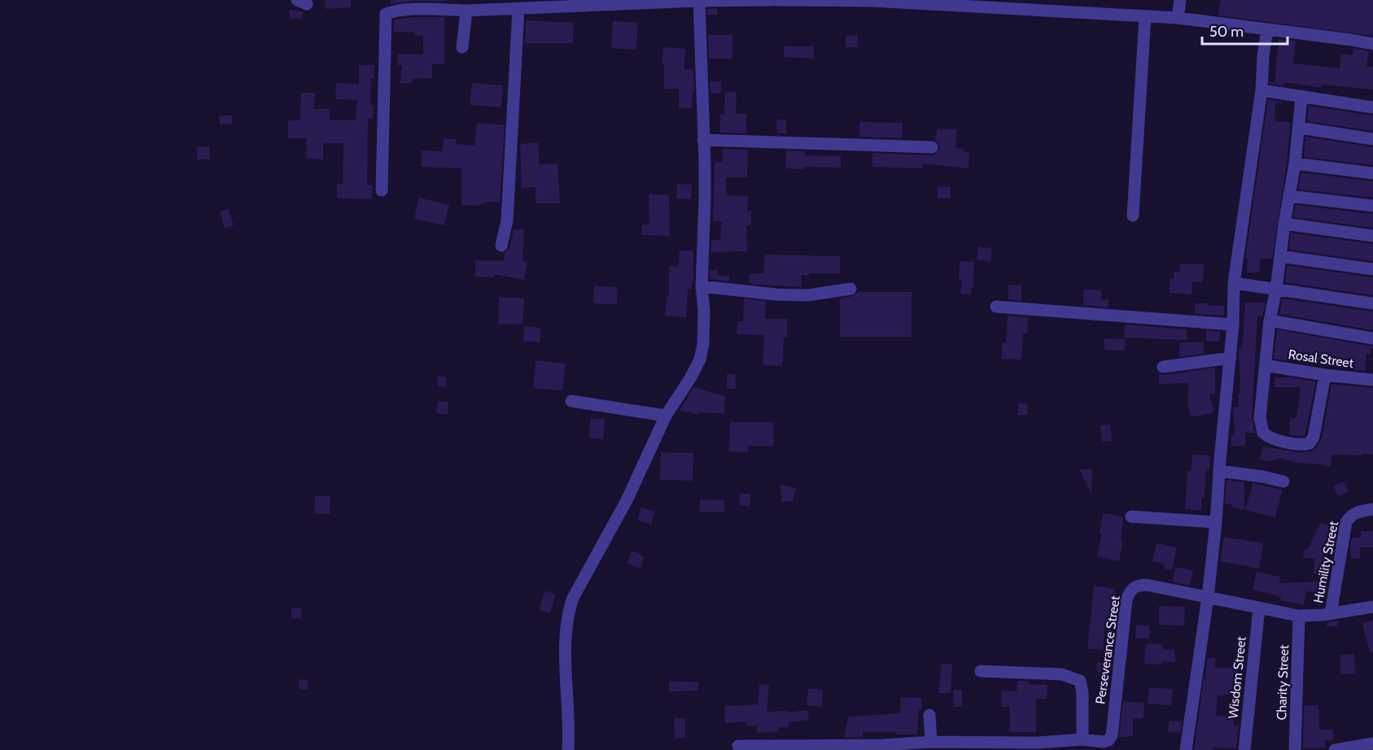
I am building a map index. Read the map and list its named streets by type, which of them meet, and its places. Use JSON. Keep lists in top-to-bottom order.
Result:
{
  "streets": {
    "street": [
      "Rosal Street",
      "Humility Street",
      "Perseverance Street",
      "Wisdom Street",
      "Charity Street"
    ]
  },
  "scale_bar": "50 m"
}
